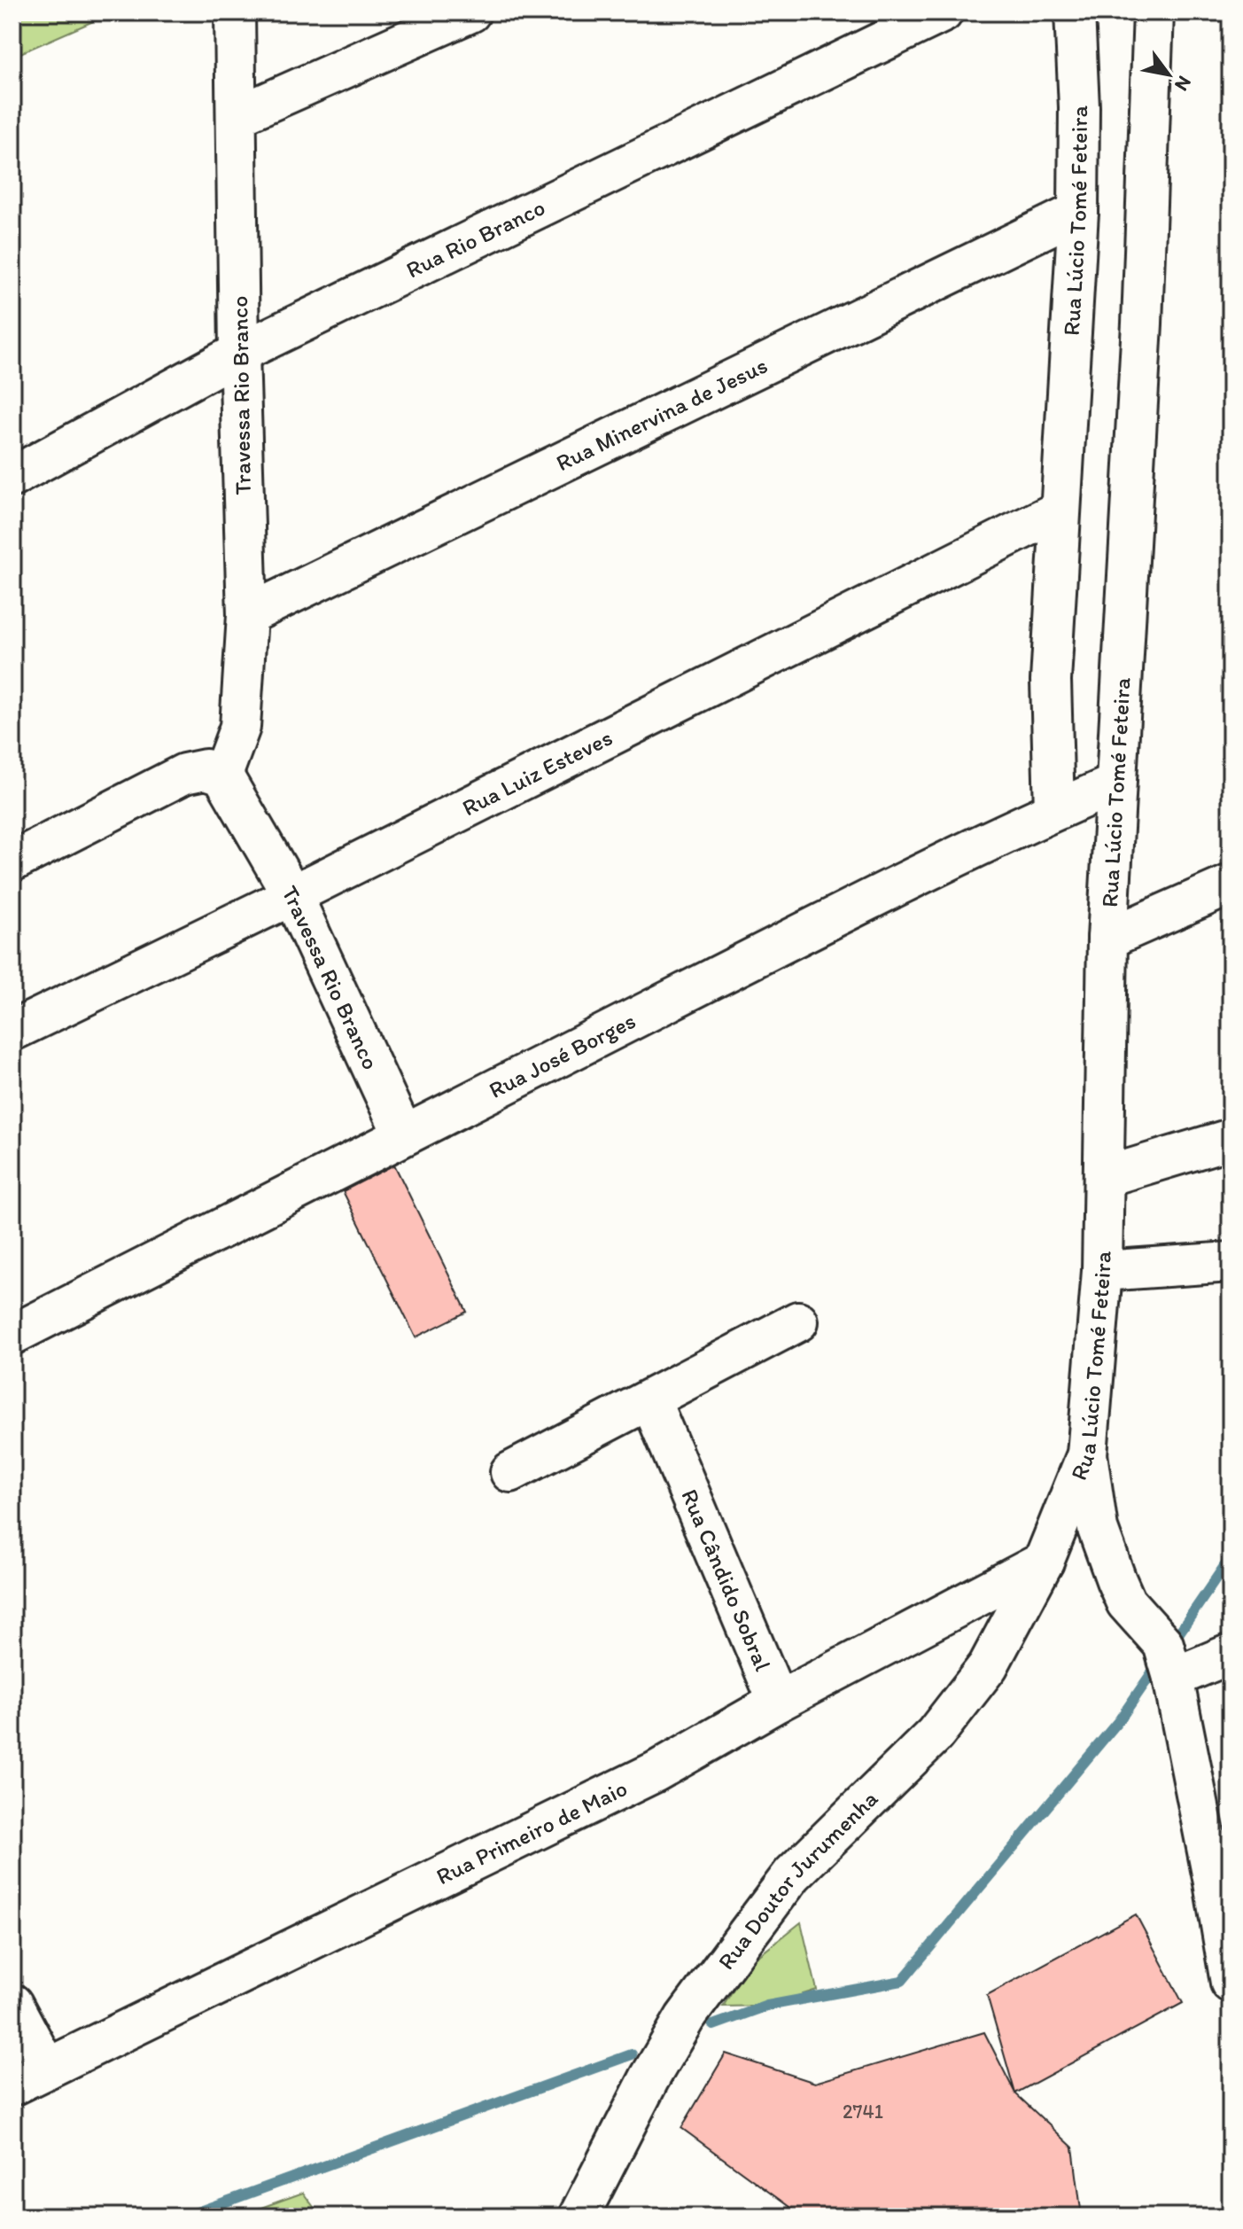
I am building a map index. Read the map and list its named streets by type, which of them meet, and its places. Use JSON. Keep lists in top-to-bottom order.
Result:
{
  "streets": {
    "street": [
      "Rua Lúcio Tomé Feteira",
      "Rua Rio Branco",
      "Travessa Rio Branco",
      "Rua Minervina de Jesus",
      "Rua Luiz Esteves",
      "Rua José Borges",
      "Rua Cândido Sobral",
      "Rua Primeiro de Maio",
      "Rua Doutor Jurumenha"
    ]
  },
  "crossings": [
    ["Rua Lúcio Tomé Feteira", "Rua Minervina de Jesus"],
    ["Rua Lúcio Tomé Feteira", "Rua Luiz Esteves"],
    ["Rua Lúcio Tomé Feteira", "Rua José Borges"],
    ["Rua Lúcio Tomé Feteira", "Rua Primeiro de Maio"],
    ["Rua Lúcio Tomé Feteira", "Rua Doutor Jurumenha"],
    ["Rua Rio Branco", "Travessa Rio Branco"],
    ["Travessa Rio Branco", "Rua Minervina de Jesus"],
    ["Travessa Rio Branco", "Rua Luiz Esteves"],
    ["Travessa Rio Branco", "Rua José Borges"],
    ["Rua Cândido Sobral", "Rua Primeiro de Maio"],
    ["Rua Primeiro de Maio", "Rua Doutor Jurumenha"]
  ],
  "house_numbers": ["2741"],
  "north": "bottom right"
}
